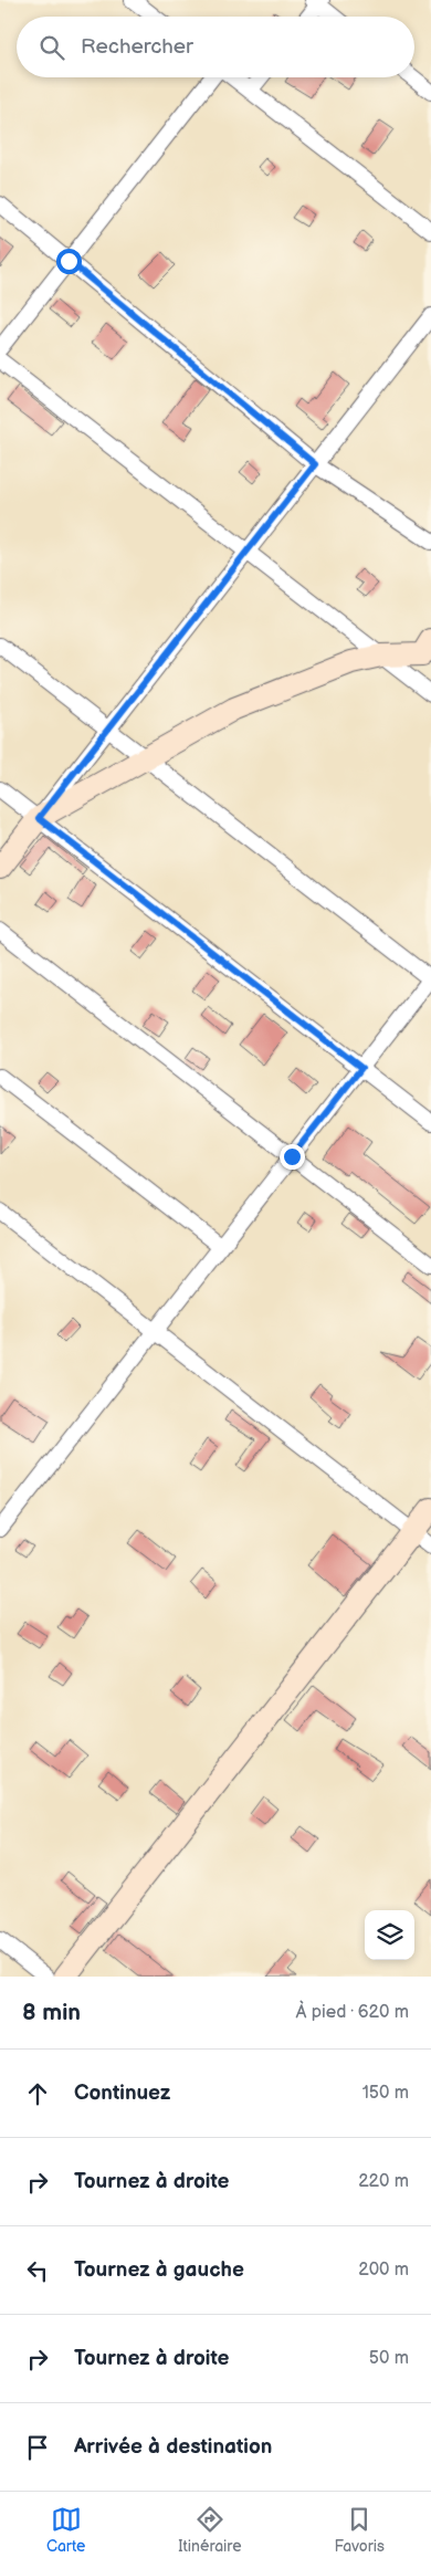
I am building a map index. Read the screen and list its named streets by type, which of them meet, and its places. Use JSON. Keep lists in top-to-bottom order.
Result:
{
  "page": {
    "search": "Rechercher",
    "heading": ["8 min", "À pied · 620 m"],
    "list": [
      ["Continuez", "150 m"],
      ["Tournez à droite", "220 m"],
      ["Tournez à gauche", "200 m"],
      ["Tournez à droite", "50 m"],
      "Arrivée à destination"
    ],
    "nav": ["Carte", "Itinéraire", "Favoris"]
  }
}
